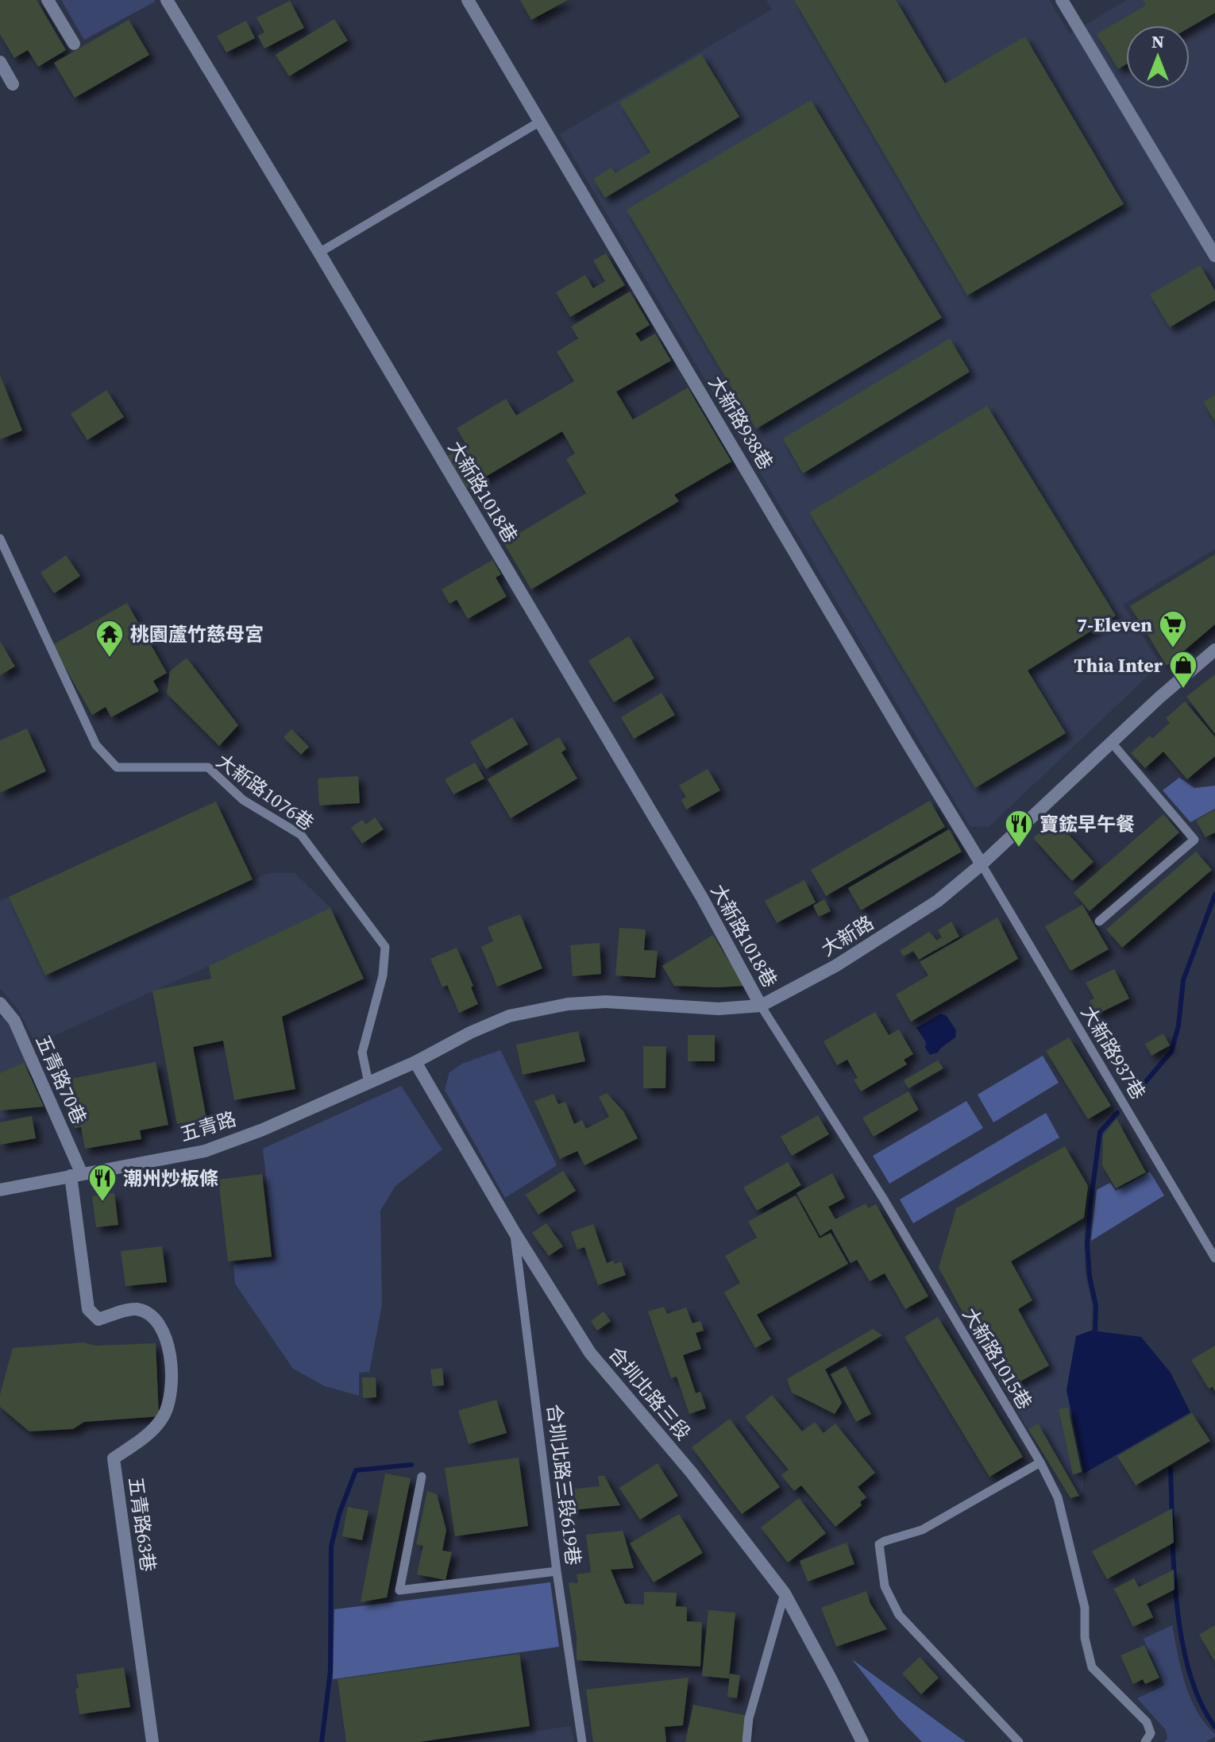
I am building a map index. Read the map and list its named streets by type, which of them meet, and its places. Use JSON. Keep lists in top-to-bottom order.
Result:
{
  "streets": {
    "street": [
      "大新路938巷",
      "大新路1018巷",
      "大新路",
      "五青路70巷",
      "五青路",
      "合圳北路三段",
      "五青路63巷"
    ],
    "lane": [
      "大新路1076巷",
      "大新路937巷",
      "大新路1015巷",
      "合圳北路三段619巷"
    ]
  },
  "crossings": [
    ["大新路938巷", "大新路"],
    ["大新路938巷", "大新路937巷"],
    ["大新路1018巷", "大新路"],
    ["大新路1018巷", "大新路1015巷"],
    ["大新路1076巷", "五青路"],
    ["大新路", "大新路937巷"],
    ["大新路", "五青路"],
    ["大新路", "大新路1015巷"],
    ["大新路", "合圳北路三段"],
    ["五青路70巷", "五青路"],
    ["五青路70巷", "五青路63巷"],
    ["五青路", "合圳北路三段"],
    ["五青路", "五青路63巷"],
    ["合圳北路三段", "合圳北路三段619巷"]
  ],
  "places": {
    "supermarket": ["7-Eleven"],
    "temple": ["桃園蘆竹慈母宮"],
    "shop": ["Thia Inter"],
    "restaurant": ["寶鋐早午餐", "潮州炒板條"]
  },
  "north": "top"
}
